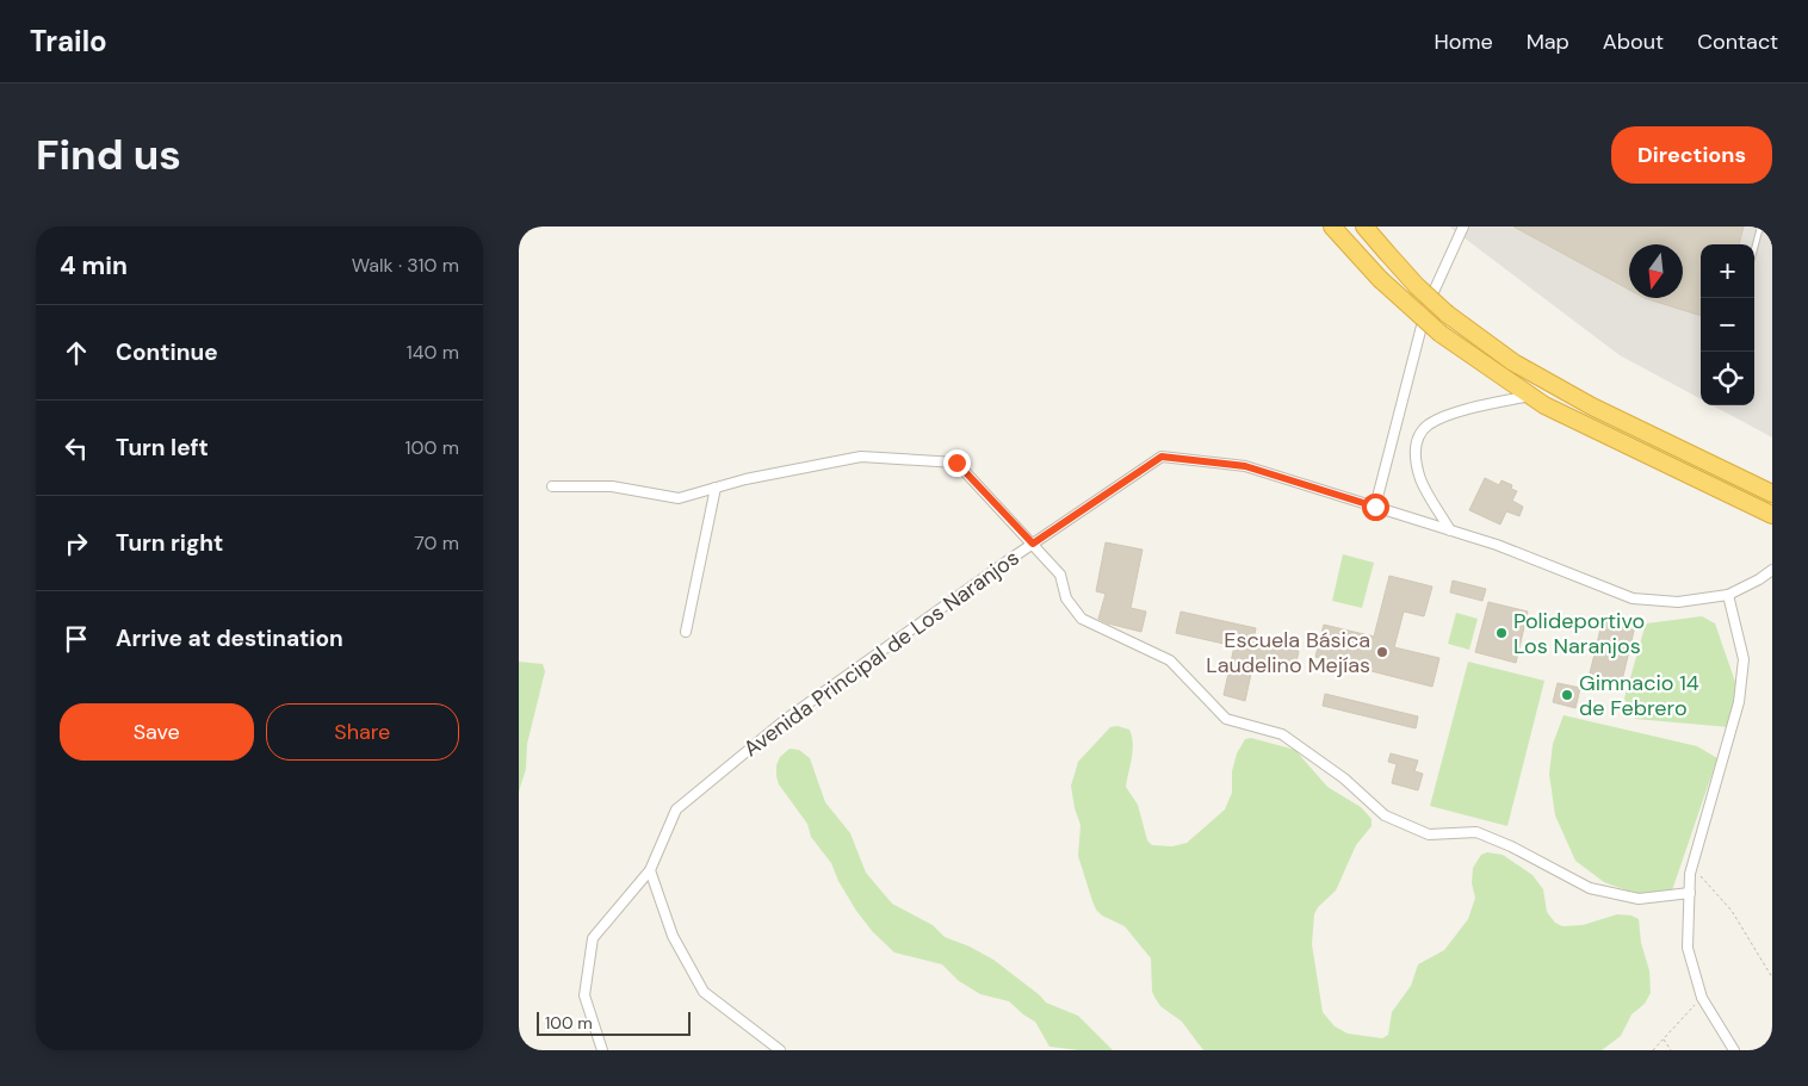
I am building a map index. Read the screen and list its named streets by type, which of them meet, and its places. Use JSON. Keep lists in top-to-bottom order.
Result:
{
  "streets": {
    "street": ["Avenida Principal de Los Naranjos"]
  },
  "places": ["Polideportivo Los Naranjos", "Escuela Básica Laudelino Mejías", "Gimnacio 14 de Febrero"],
  "scale_bar": "100 m",
  "north": "bottom",
  "page": {
    "header": "Trailo",
    "nav": [
      "Home",
      "Map",
      "About",
      "Contact"
    ],
    "buttons": [
      "Directions",
      ["Save", "Share"]
    ],
    "title": "Find us",
    "heading": ["4 min", "Walk · 310 m"],
    "map_buttons": ["+", "−"],
    "list": [
      ["Continue", "140 m"],
      ["Turn left", "100 m"],
      ["Turn right", "70 m"],
      "Arrive at destination"
    ],
    "scale": "100 m"
  }
}
